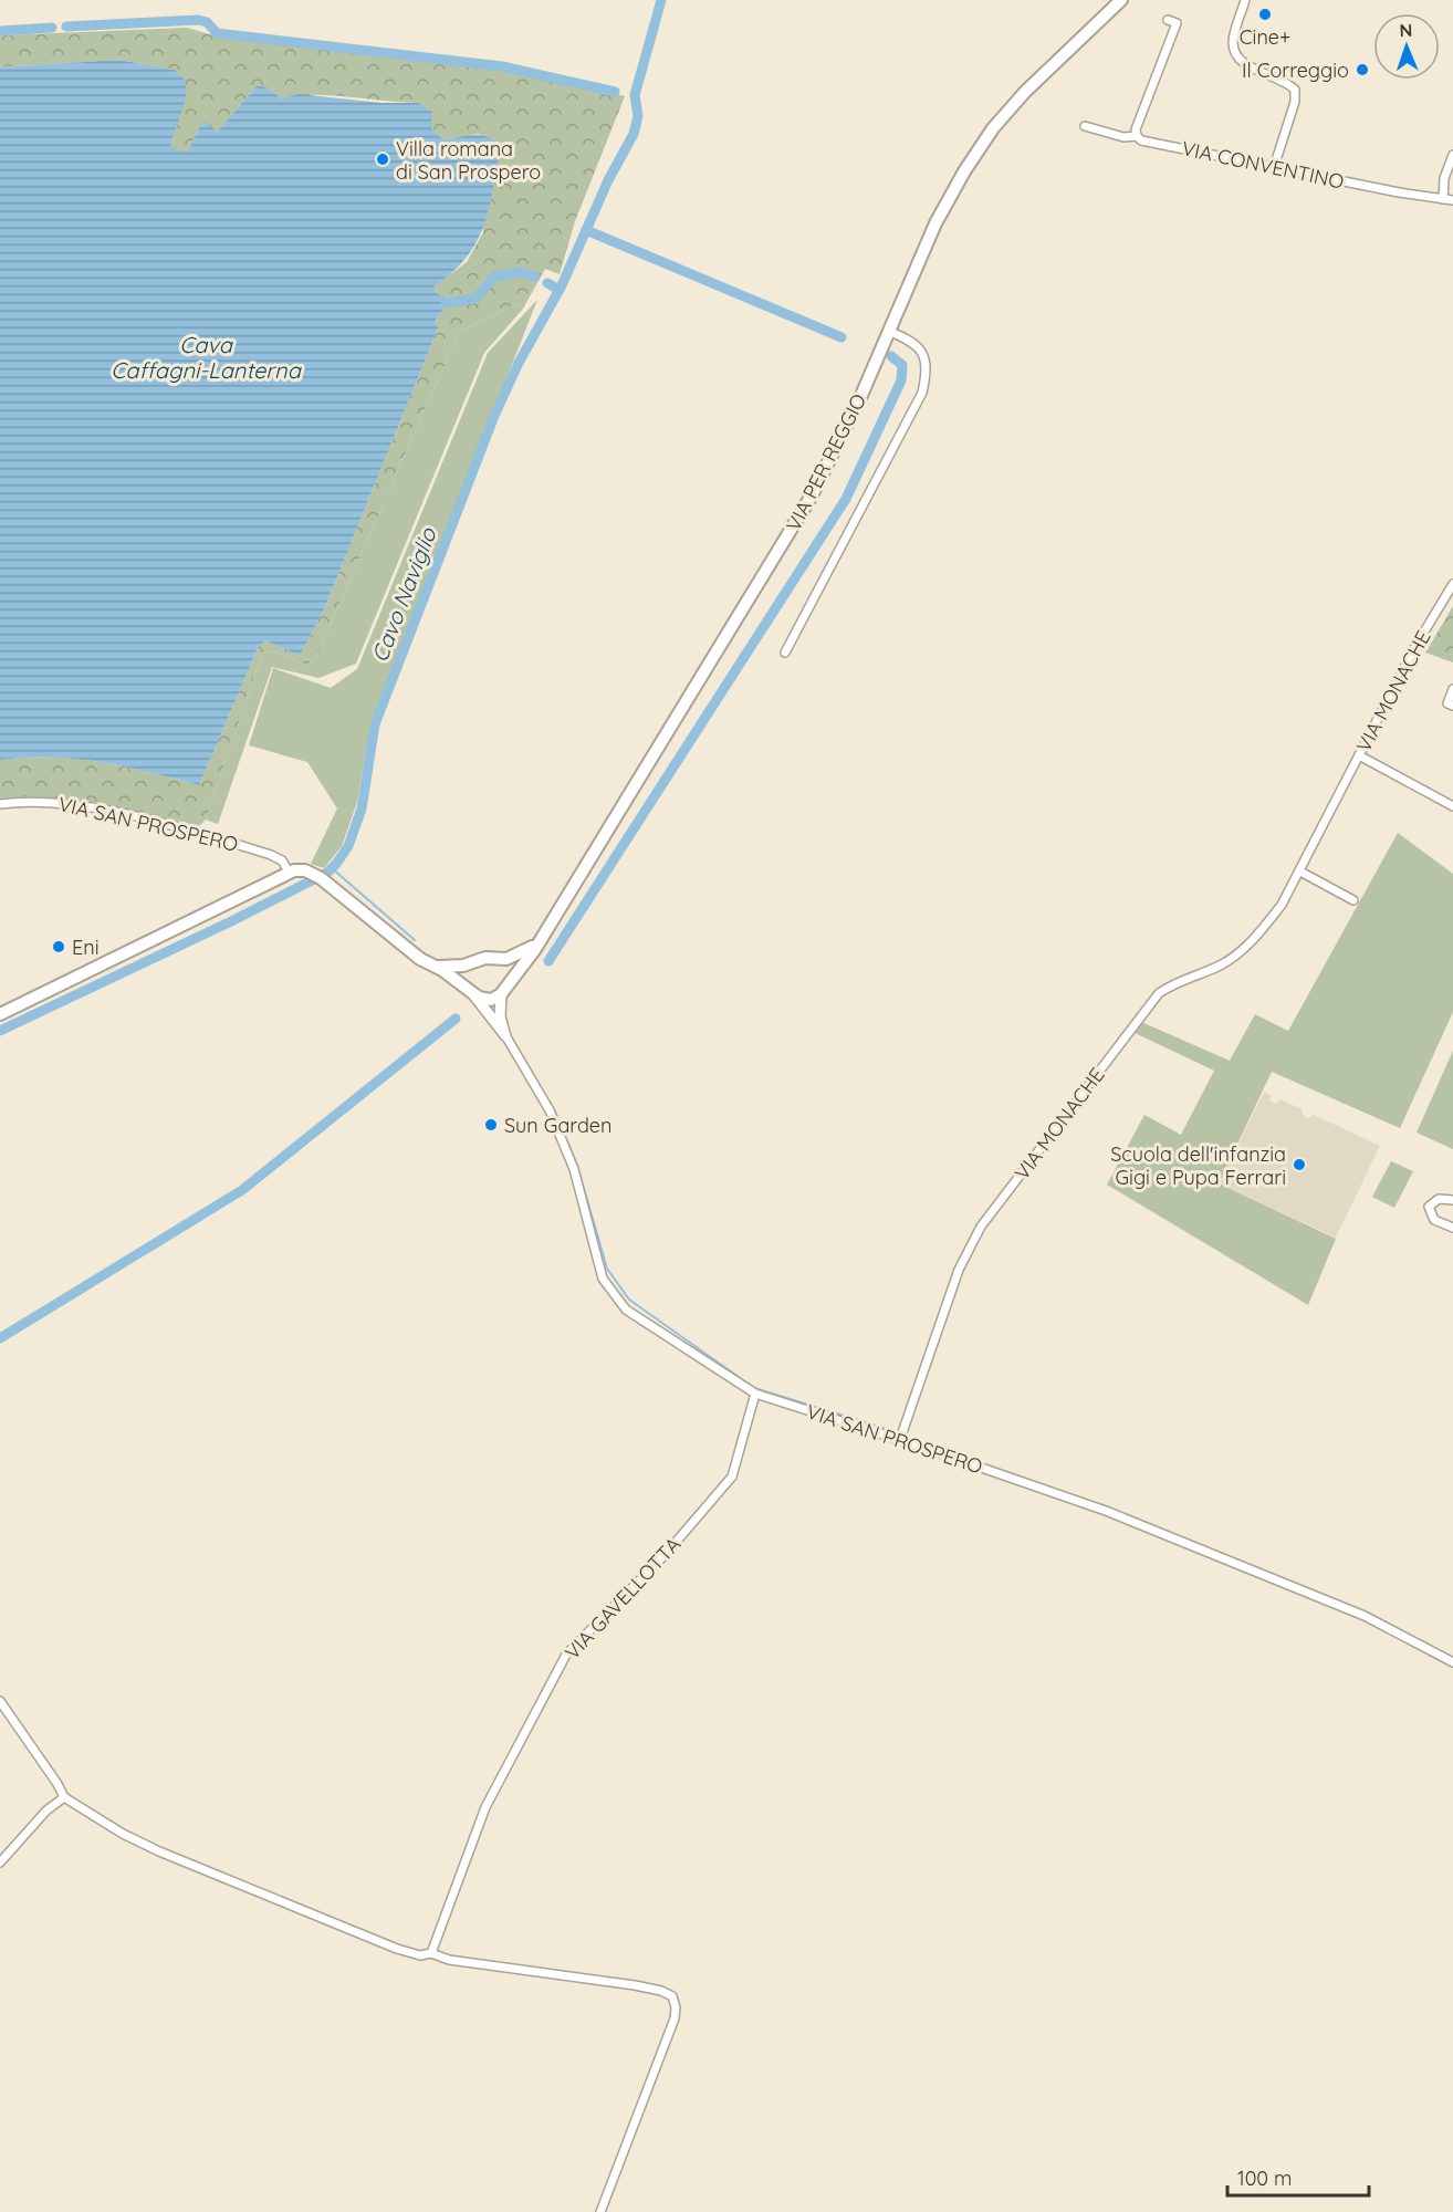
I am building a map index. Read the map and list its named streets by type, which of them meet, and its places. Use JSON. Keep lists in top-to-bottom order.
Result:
{
  "streets": {
    "main road": ["VIA PER REGGIO"],
    "street": [
      "VIA CONVENTINO",
      "VIA MONACHE",
      "VIA SAN PROSPERO",
      "VIA GAVELLOTTA"
    ]
  },
  "crossings": [
    ["VIA PER REGGIO", "VIA SAN PROSPERO"],
    ["VIA MONACHE", "VIA SAN PROSPERO"],
    ["VIA SAN PROSPERO", "VIA GAVELLOTTA"]
  ],
  "water": ["Cava Caffagni-Lanterna", "Cavo Naviglio"],
  "places": [
    "Cine+",
    "Il Correggio",
    "Villa romana di San Prospero",
    "Eni",
    "Sun Garden",
    "Scuola dell'infanzia Gigi e Pupa Ferrari"
  ],
  "scale_bar": "100 m",
  "north": "top"
}
